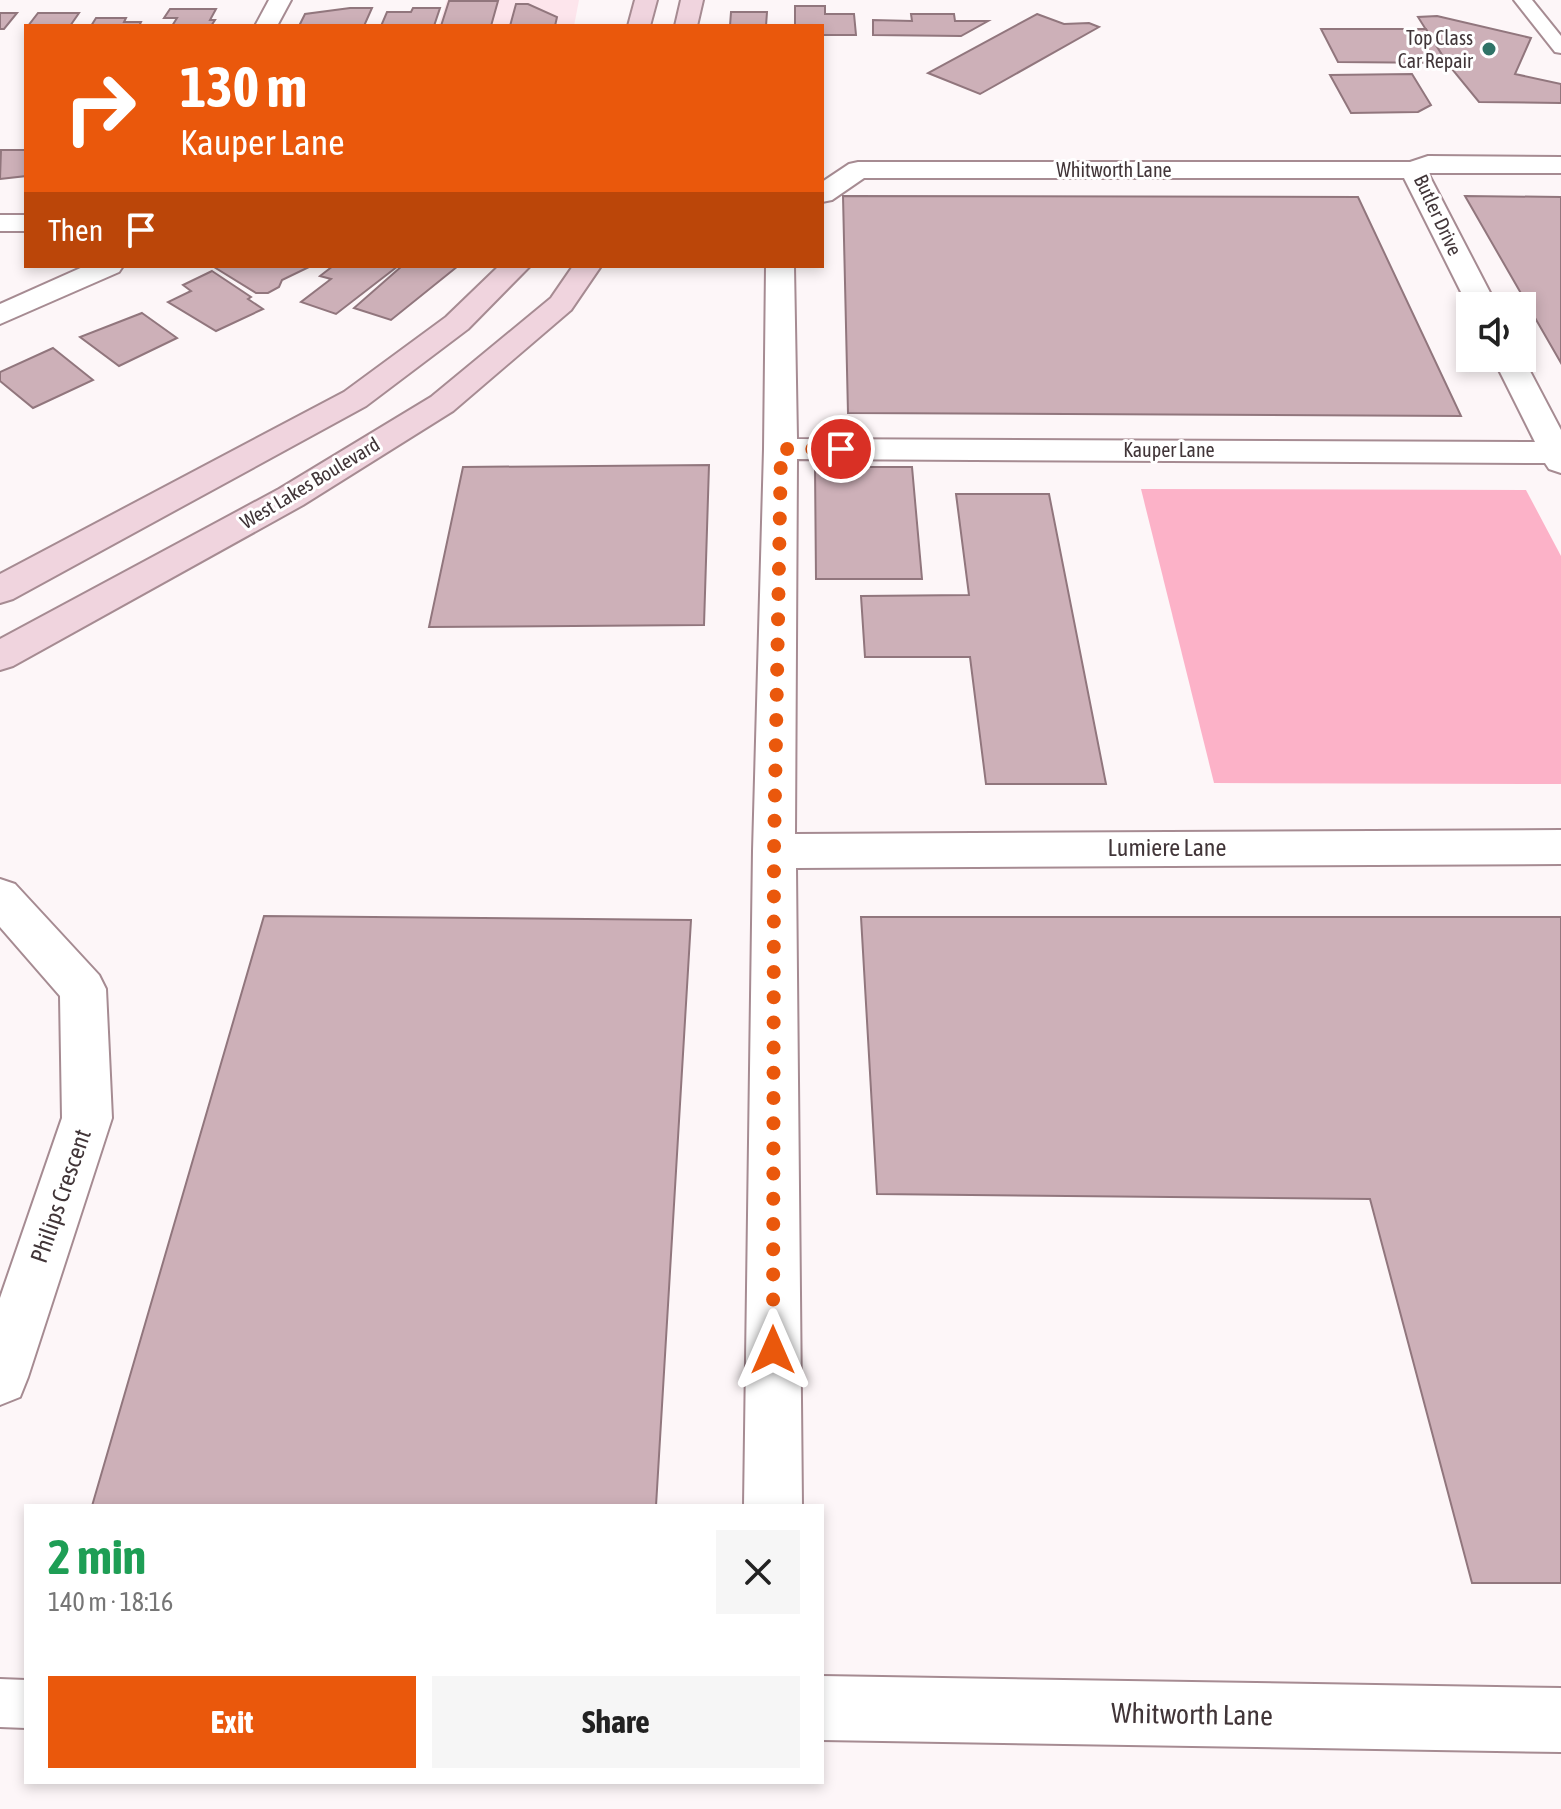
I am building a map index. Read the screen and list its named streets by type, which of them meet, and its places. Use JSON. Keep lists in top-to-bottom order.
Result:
{
  "streets": {
    "main road": ["West Lakes Boulevard"],
    "street": [
      "Whitworth Lane",
      "Butler Drive",
      "Kauper Lane",
      "Lumiere Lane",
      "Philips Crescent"
    ]
  },
  "crossings": [
    ["Whitworth Lane", "Butler Drive"]
  ],
  "places": ["Top Class Car Repair"],
  "page": {
    "turn": ["130 m", "Kauper Lane"],
    "then": "Then",
    "heading": ["2 min", "140 m · 18:16"],
    "buttons": ["Exit", "Share"]
  }
}
